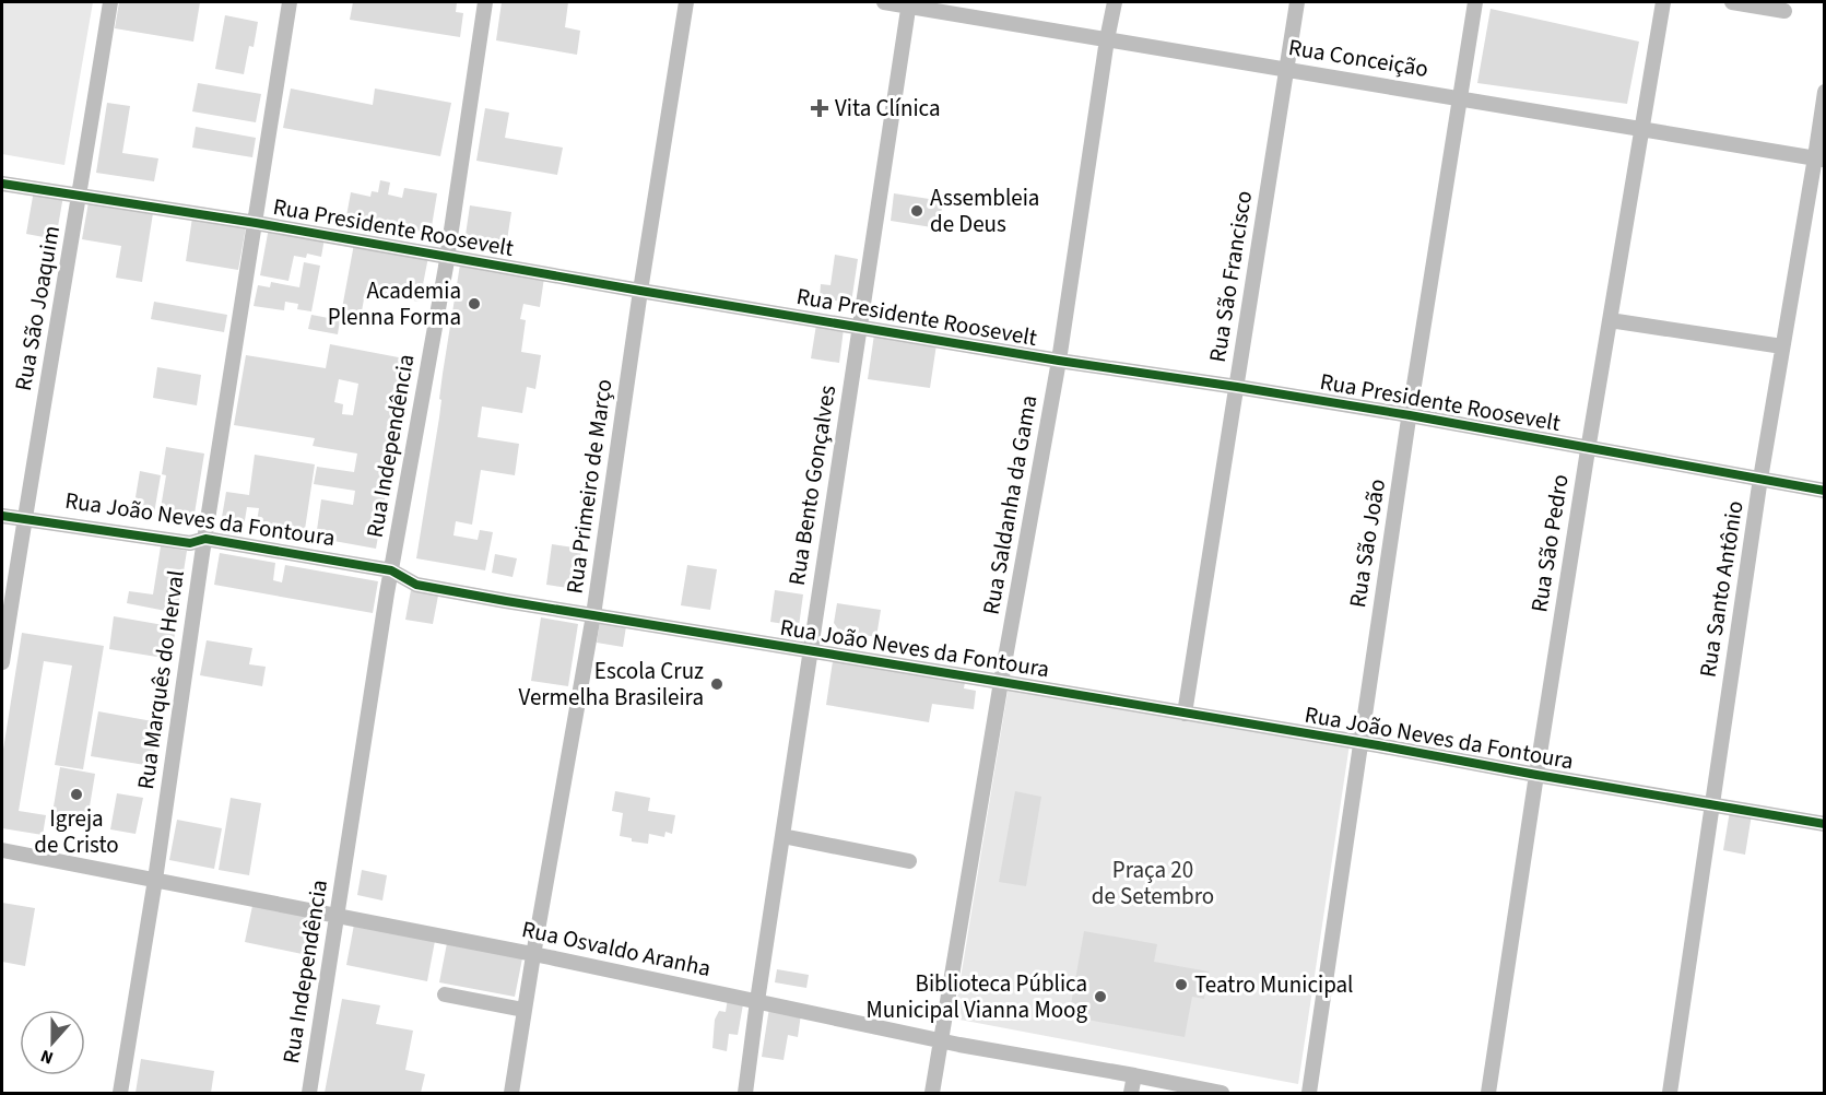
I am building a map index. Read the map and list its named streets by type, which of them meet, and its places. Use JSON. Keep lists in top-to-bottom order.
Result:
{
  "streets": {
    "street": [
      "Rua Conceição",
      "Rua Presidente Roosevelt",
      "Rua São Francisco",
      "Rua São Joaquim",
      "Rua Independência",
      "Rua Bento Gonçalves",
      "Rua Primeiro de Março",
      "Rua Saldanha da Gama",
      "Rua João Neves da Fontoura",
      "Rua São João",
      "Rua São Pedro",
      "Rua Santo Antônio",
      "Rua Marquês do Herval",
      "Rua Osvaldo Aranha"
    ]
  },
  "crossings": [
    ["Rua Conceição", "Rua São Francisco"],
    ["Rua Conceição", "Rua Bento Gonçalves"],
    ["Rua Conceição", "Rua Saldanha da Gama"],
    ["Rua Conceição", "Rua São João"],
    ["Rua Conceição", "Rua São Pedro"],
    ["Rua Conceição", "Rua Santo Antônio"],
    ["Rua Presidente Roosevelt", "Rua São Francisco"],
    ["Rua Presidente Roosevelt", "Rua São Joaquim"],
    ["Rua Presidente Roosevelt", "Rua Independência"],
    ["Rua Presidente Roosevelt", "Rua Bento Gonçalves"],
    ["Rua Presidente Roosevelt", "Rua Primeiro de Março"],
    ["Rua Presidente Roosevelt", "Rua Saldanha da Gama"],
    ["Rua Presidente Roosevelt", "Rua São João"],
    ["Rua Presidente Roosevelt", "Rua São Pedro"],
    ["Rua Presidente Roosevelt", "Rua Santo Antônio"],
    ["Rua Presidente Roosevelt", "Rua Marquês do Herval"],
    ["Rua São Francisco", "Rua João Neves da Fontoura"],
    ["Rua São Joaquim", "Rua João Neves da Fontoura"],
    ["Rua Independência", "Rua João Neves da Fontoura"],
    ["Rua Independência", "Rua Osvaldo Aranha"],
    ["Rua Bento Gonçalves", "Rua João Neves da Fontoura"],
    ["Rua Bento Gonçalves", "Rua Osvaldo Aranha"],
    ["Rua Primeiro de Março", "Rua João Neves da Fontoura"],
    ["Rua Primeiro de Março", "Rua Osvaldo Aranha"],
    ["Rua Saldanha da Gama", "Rua João Neves da Fontoura"],
    ["Rua Saldanha da Gama", "Rua Osvaldo Aranha"],
    ["Rua João Neves da Fontoura", "Rua São João"],
    ["Rua João Neves da Fontoura", "Rua São Pedro"],
    ["Rua João Neves da Fontoura", "Rua Santo Antônio"],
    ["Rua João Neves da Fontoura", "Rua Marquês do Herval"],
    ["Rua Marquês do Herval", "Rua Osvaldo Aranha"]
  ],
  "parks": ["Praça 20 de Setembro"],
  "places": {
    "health": ["Vita Clínica"],
    "other": [
      "Assembleia de Deus",
      "Academia Plenna Forma",
      "Escola Cruz Vermelha Brasileira",
      "Igreja de Cristo",
      "Teatro Municipal",
      "Biblioteca Pública Municipal Vianna Moog"
    ]
  },
  "north": "bottom"
}
